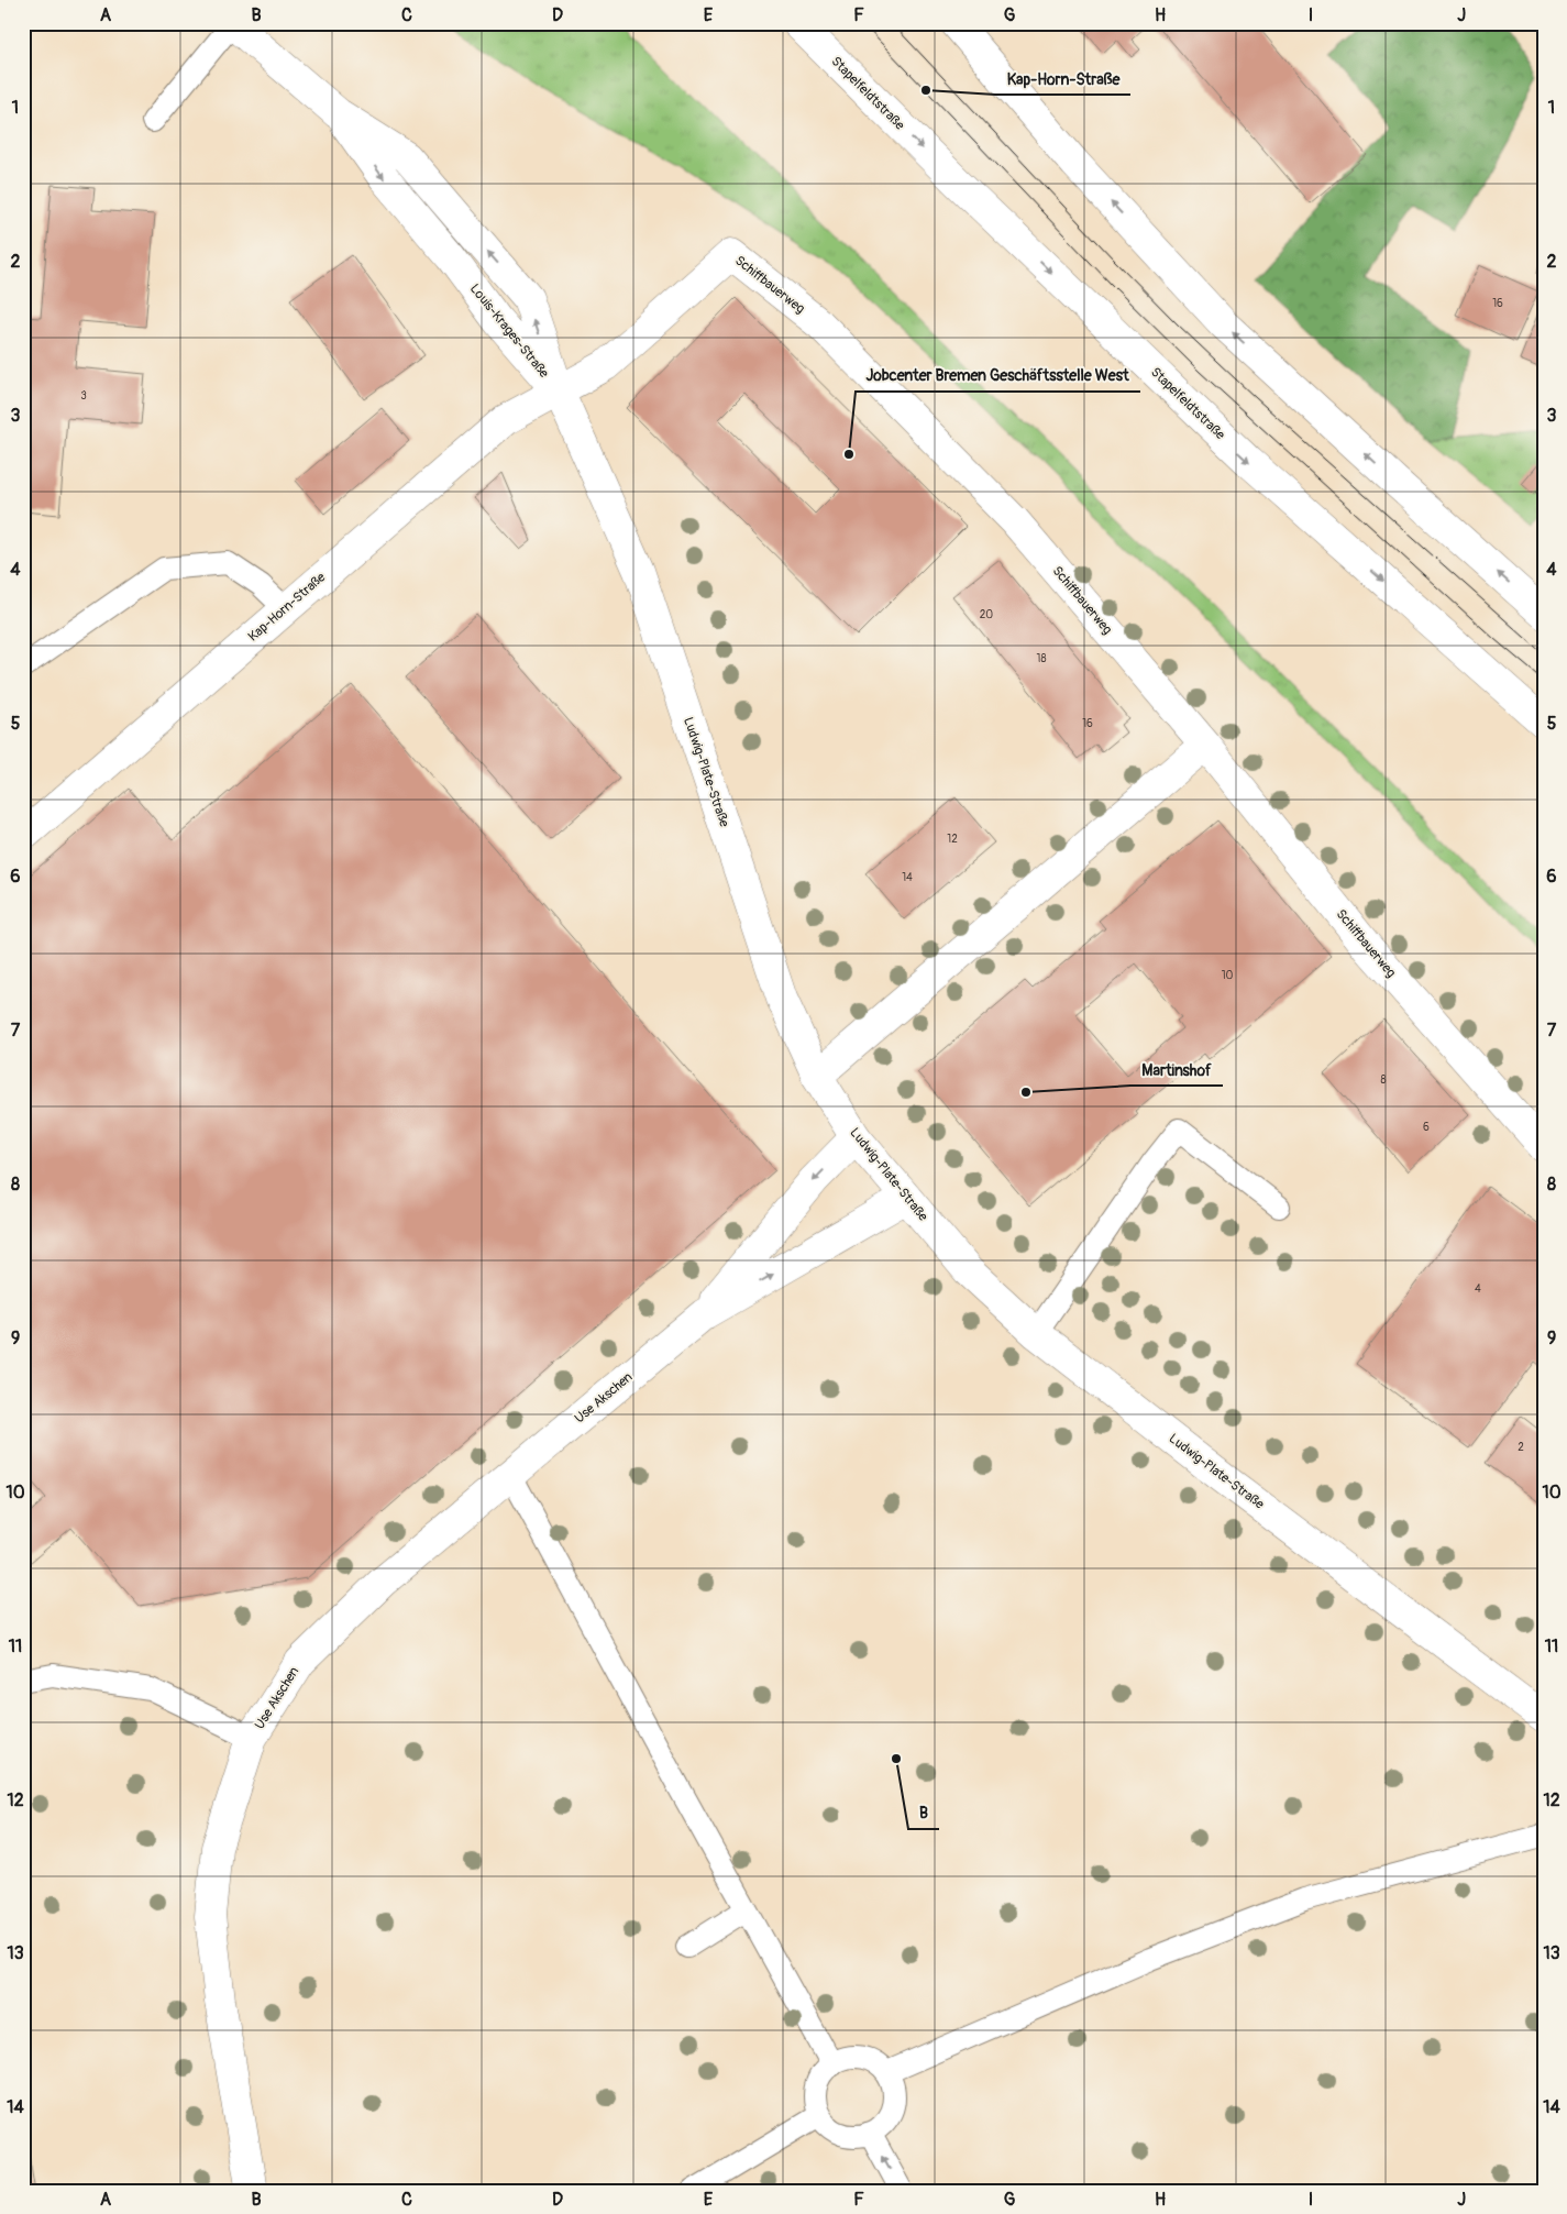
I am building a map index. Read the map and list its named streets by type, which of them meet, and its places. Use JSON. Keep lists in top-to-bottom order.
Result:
{
  "streets": {
    "street": [
      "Stapelfeldtstraße",
      "Schiffbauerweg",
      "Louis-Krages-Straße",
      "Kap-Horn-Straße",
      "Ludwig-Plate-Straße",
      "Use Akschen"
    ]
  },
  "crossings": [
    ["Schiffbauerweg", "Louis-Krages-Straße"],
    ["Schiffbauerweg", "Kap-Horn-Straße"],
    ["Schiffbauerweg", "Ludwig-Plate-Straße"],
    ["Louis-Krages-Straße", "Kap-Horn-Straße"],
    ["Louis-Krages-Straße", "Ludwig-Plate-Straße"],
    ["Kap-Horn-Straße", "Ludwig-Plate-Straße"],
    ["Ludwig-Plate-Straße", "Use Akschen"]
  ],
  "places": [
    "Kap-Horn-Straße",
    "Jobcenter Bremen Geschäftsstelle West",
    "Martinshof",
    "B"
  ],
  "house_numbers": [
    "16",
    "3",
    "20",
    "18",
    "16",
    "12",
    "14",
    "10",
    "8",
    "6",
    "4",
    "2"
  ],
  "grid": {
    "columns": [
      "A",
      "B",
      "C",
      "D",
      "E",
      "F",
      "G",
      "H",
      "I",
      "J"
    ],
    "rows": [
      "1",
      "2",
      "3",
      "4",
      "5",
      "6",
      "7",
      "8",
      "9",
      "10",
      "11",
      "12",
      "13",
      "14"
    ]
  }
}
